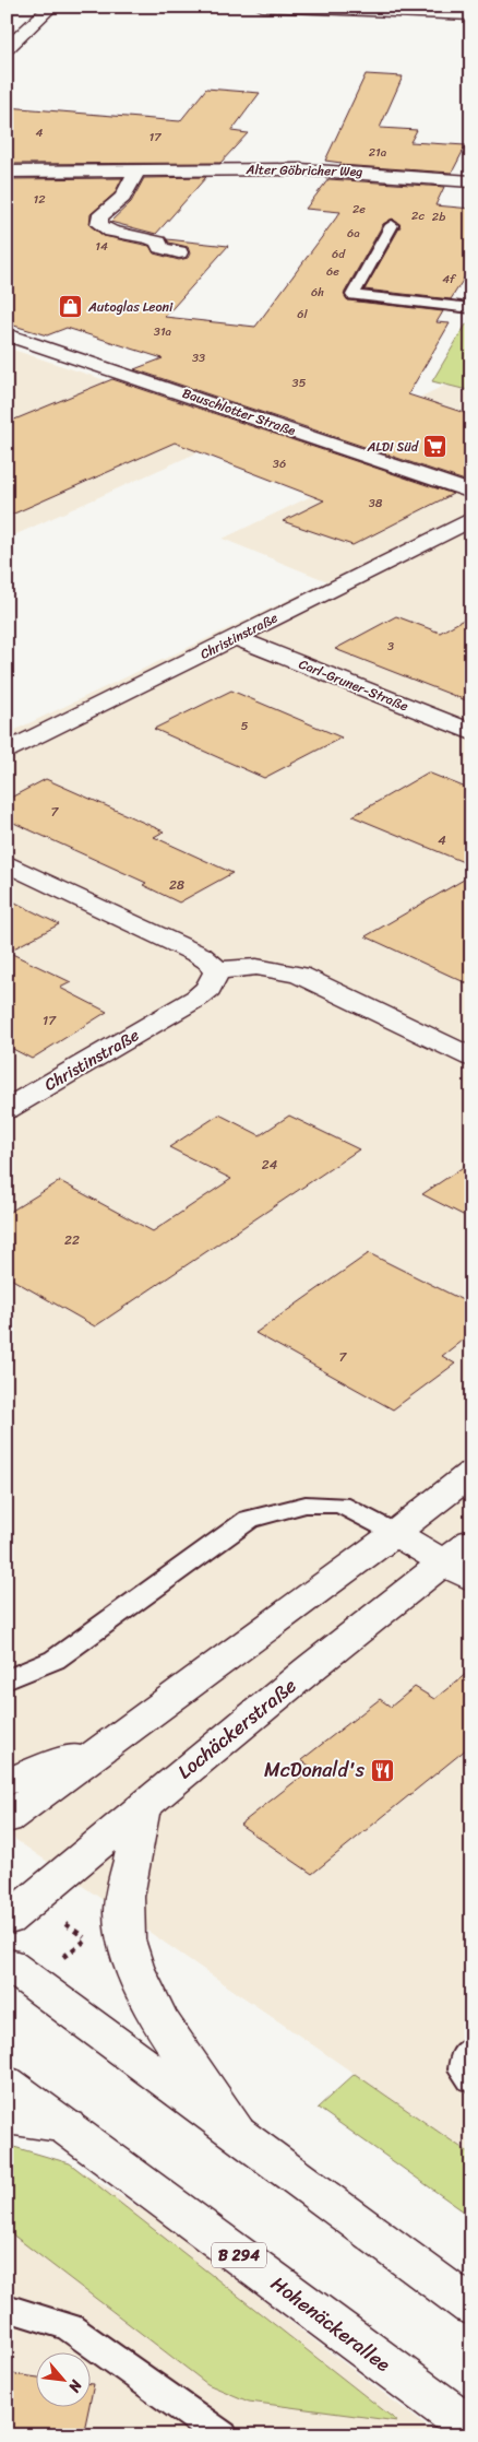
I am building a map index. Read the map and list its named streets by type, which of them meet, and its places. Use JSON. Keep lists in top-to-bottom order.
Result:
{
  "streets": {
    "street": [
      "Alter Göbricher Weg",
      "Bauschlotter Straße",
      "Christinstraße",
      "Carl-Gruner-Straße",
      "Lochäckerstraße",
      "B 294",
      "Hohenäckerallee"
    ]
  },
  "crossings": [
    ["Christinstraße", "Carl-Gruner-Straße"]
  ],
  "places": {
    "shop": ["Autoglas Leoni"],
    "supermarket": ["ALDI Süd"],
    "restaurant": ["McDonald's"]
  },
  "house_numbers": [
    "4",
    "17",
    "21a",
    "12",
    "2e",
    "2c",
    "2b",
    "6a",
    "14",
    "6d",
    "6e",
    "4f",
    "6h",
    "6l",
    "31a",
    "33",
    "35",
    "36",
    "38",
    "3",
    "5",
    "7",
    "4",
    "28",
    "17",
    "24",
    "22",
    "7"
  ],
  "north": "bottom right"
}
